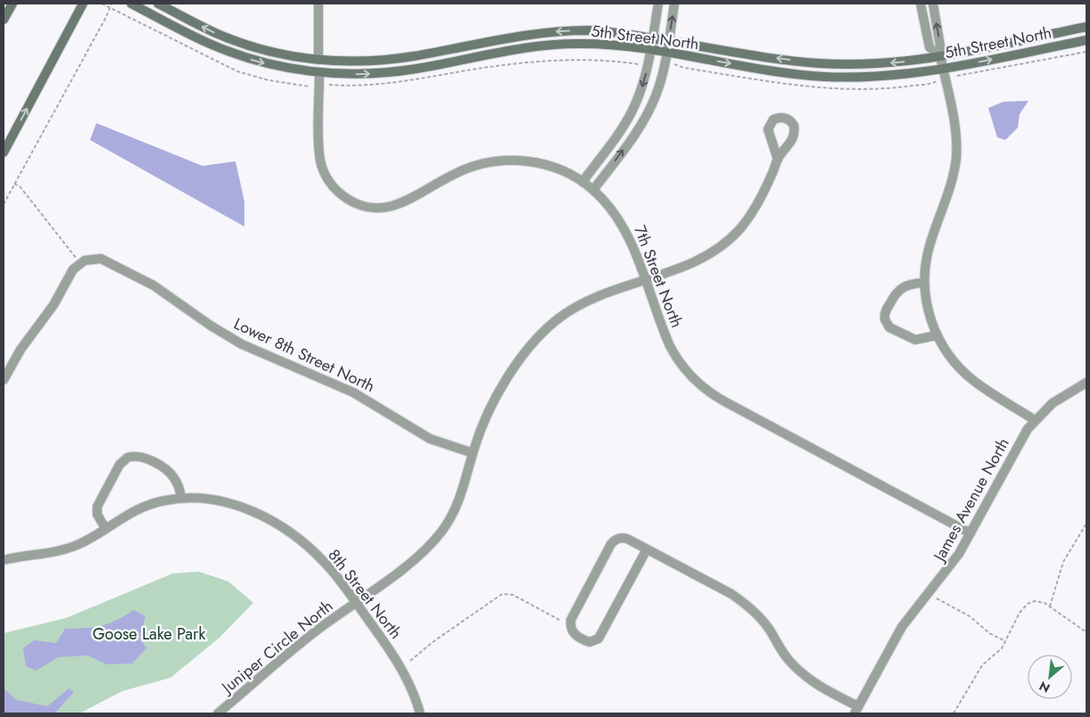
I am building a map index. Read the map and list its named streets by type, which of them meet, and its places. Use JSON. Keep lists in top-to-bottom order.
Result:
{
  "streets": {
    "street": [
      "5th Street North",
      "7th Street North",
      "Lower 8th Street North",
      "James Avenue North",
      "8th Street North",
      "Juniper Circle North"
    ]
  },
  "crossings": [
    ["5th Street North", "7th Street North"],
    ["7th Street North", "James Avenue North"],
    ["7th Street North", "Juniper Circle North"],
    ["Lower 8th Street North", "Juniper Circle North"],
    ["8th Street North", "Juniper Circle North"]
  ],
  "parks": ["Goose Lake Park"],
  "north": "bottom left"
}
